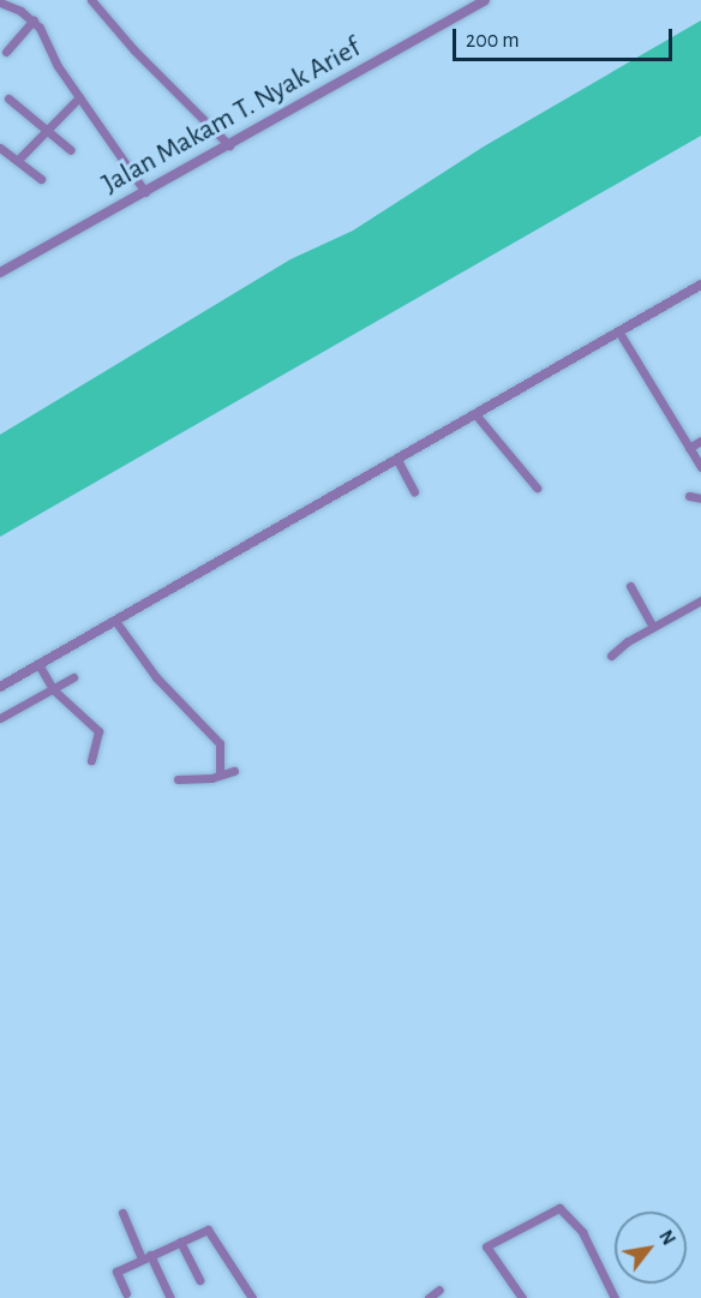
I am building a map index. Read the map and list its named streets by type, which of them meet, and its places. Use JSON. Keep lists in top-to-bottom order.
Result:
{
  "streets": {
    "street": ["Jalan Makam T. Nyak Arief"]
  },
  "scale_bar": "200 m",
  "north": "top right"
}
